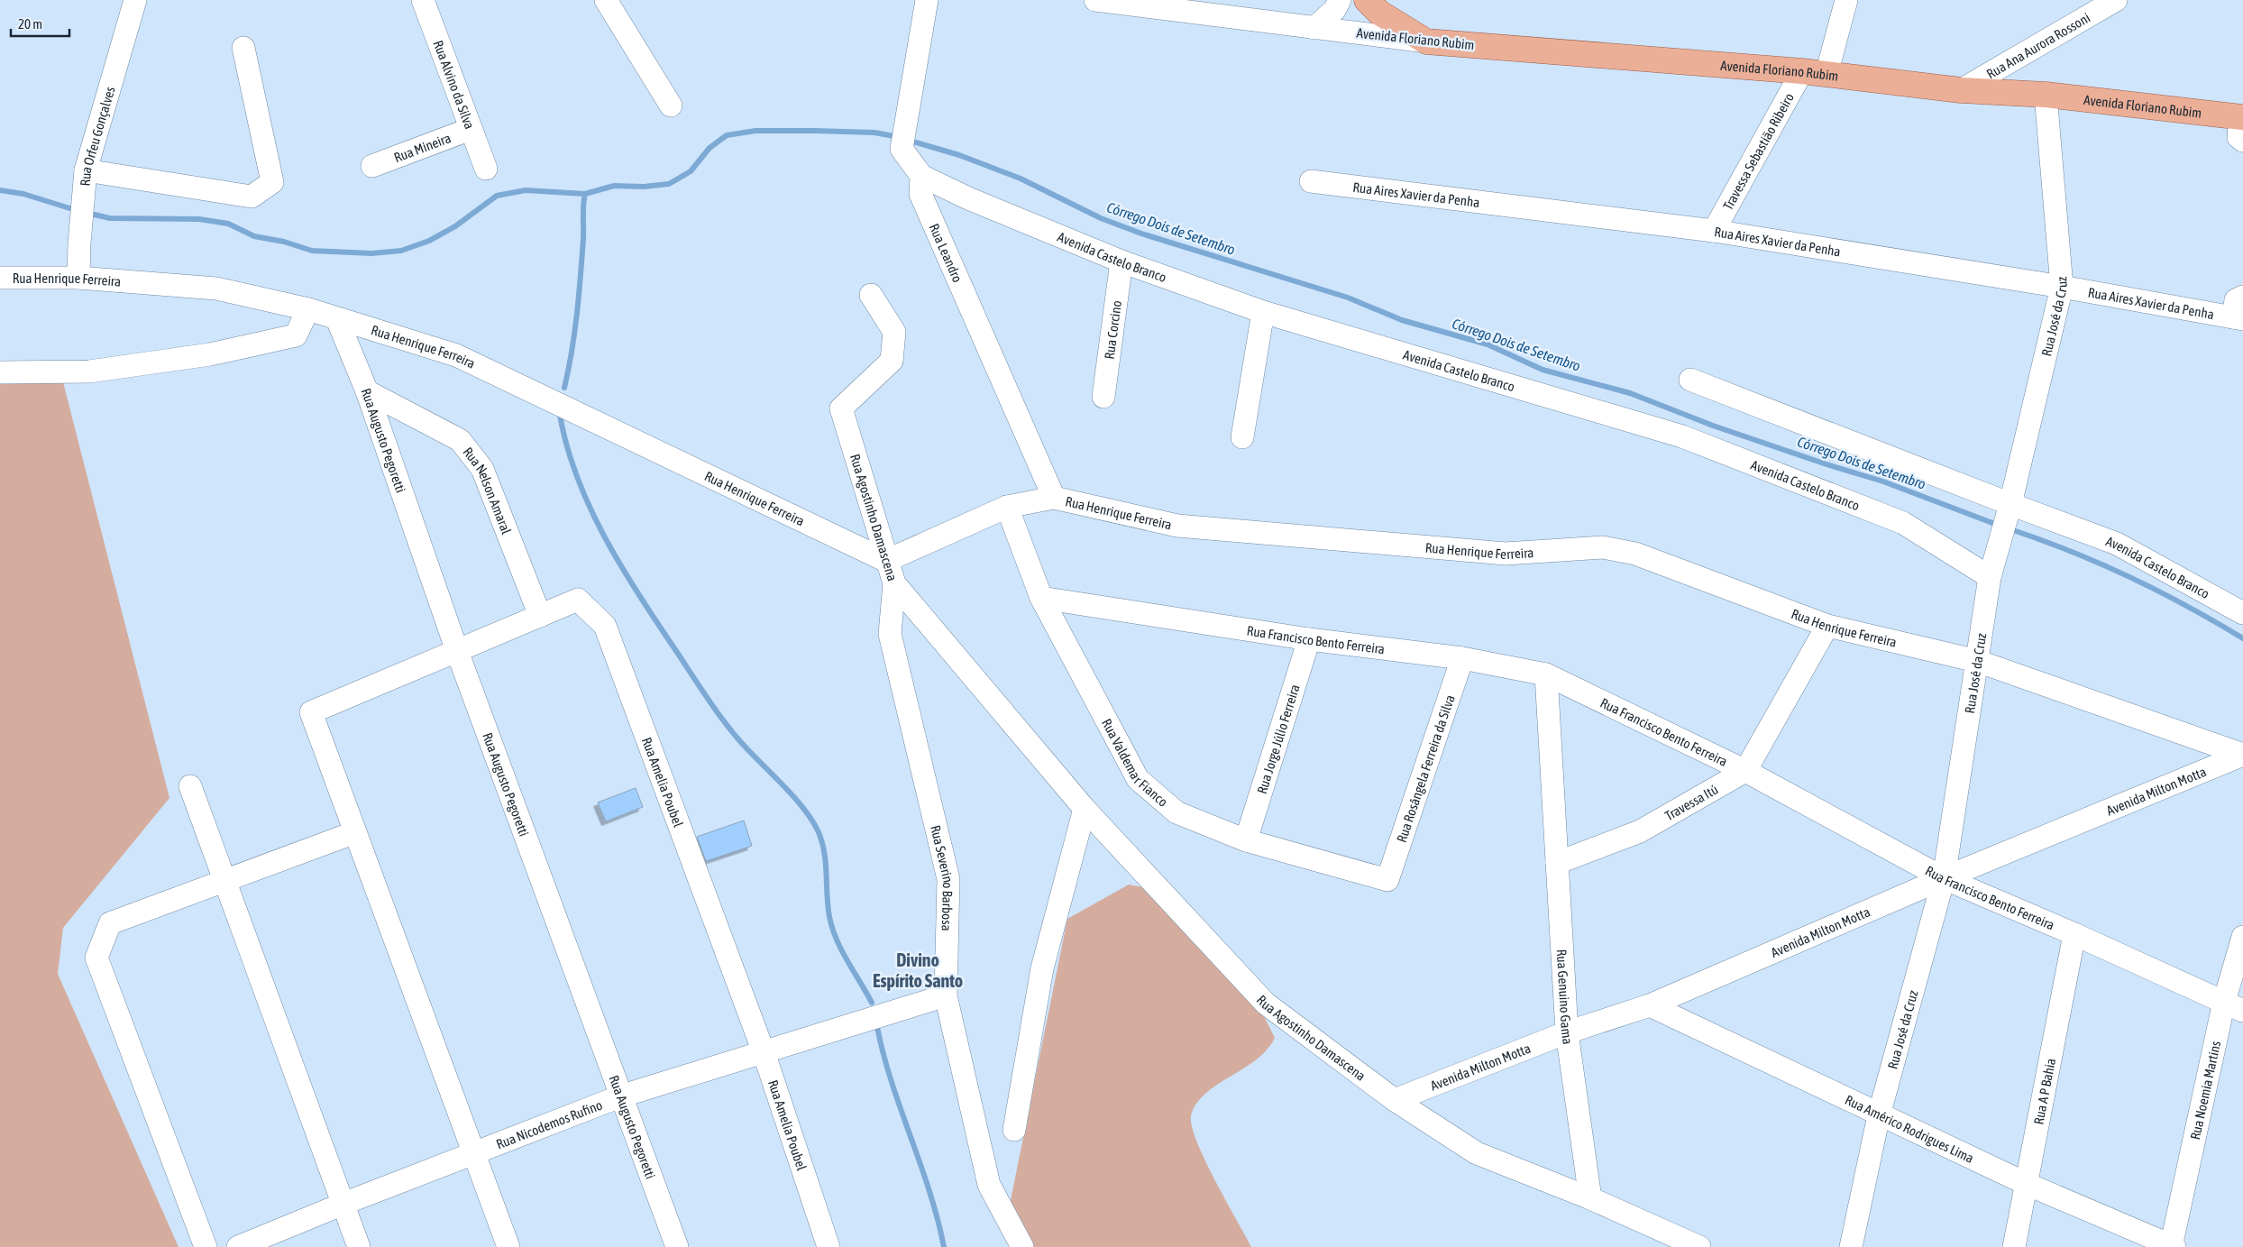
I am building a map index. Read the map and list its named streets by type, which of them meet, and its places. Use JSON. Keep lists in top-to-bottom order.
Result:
{
  "streets": {
    "main road": ["Avenida Floriano Rubim"],
    "street": [
      "Rua Ana Aurora Rossoni",
      "Rua Alvino da Silva",
      "Rua Orfeu Gonçalves",
      "Rua Mineira",
      "Travessa Sebastião Ribeiro",
      "Rua Aires Xavier da Penha",
      "Rua Leandro",
      "Avenida Castelo Branco",
      "Rua Henrique Ferreira",
      "Rua José da Cruz",
      "Rua Corcino",
      "Rua Augusto Pegoretti",
      "Rua Nelson Amaral",
      "Rua Agostinho Damascena",
      "Rua Francisco Bento Ferreira",
      "Rua Jorge Júlio Ferreira",
      "Rua Valdemar Fianco",
      "Rua Rosângela Ferreira da Silva",
      "Rua Amelia Poubel",
      "Avenida Milton Motta",
      "Travessa Itú",
      "Rua Severino Barbosa",
      "Rua Genuino Gama",
      "Rua A P Bahia",
      "Rua Noemia Martins",
      "Rua Nicodemos Rufino",
      "Rua Américo Rodrigues Lima"
    ]
  },
  "crossings": [
    ["Avenida Floriano Rubim", "Rua Ana Aurora Rossoni"],
    ["Avenida Floriano Rubim", "Travessa Sebastião Ribeiro"],
    ["Avenida Floriano Rubim", "Rua José da Cruz"],
    ["Rua Alvino da Silva", "Rua Mineira"],
    ["Rua Orfeu Gonçalves", "Rua Henrique Ferreira"],
    ["Travessa Sebastião Ribeiro", "Rua Aires Xavier da Penha"],
    ["Rua Aires Xavier da Penha", "Rua José da Cruz"],
    ["Rua Leandro", "Avenida Castelo Branco"],
    ["Rua Leandro", "Rua Henrique Ferreira"],
    ["Avenida Castelo Branco", "Rua José da Cruz"],
    ["Avenida Castelo Branco", "Rua Corcino"],
    ["Rua Henrique Ferreira", "Rua José da Cruz"],
    ["Rua Henrique Ferreira", "Rua Augusto Pegoretti"],
    ["Rua Henrique Ferreira", "Rua Agostinho Damascena"],
    ["Rua Henrique Ferreira", "Rua Valdemar Fianco"],
    ["Rua Henrique Ferreira", "Avenida Milton Motta"],
    ["Rua José da Cruz", "Rua Francisco Bento Ferreira"],
    ["Rua José da Cruz", "Avenida Milton Motta"],
    ["Rua José da Cruz", "Rua Américo Rodrigues Lima"],
    ["Rua Augusto Pegoretti", "Rua Nelson Amaral"],
    ["Rua Augusto Pegoretti", "Rua Amelia Poubel"],
    ["Rua Augusto Pegoretti", "Rua Nicodemos Rufino"],
    ["Rua Nelson Amaral", "Rua Amelia Poubel"],
    ["Rua Agostinho Damascena", "Avenida Milton Motta"],
    ["Rua Agostinho Damascena", "Rua Severino Barbosa"],
    ["Rua Agostinho Damascena", "Rua Genuino Gama"],
    ["Rua Francisco Bento Ferreira", "Rua Jorge Júlio Ferreira"],
    ["Rua Francisco Bento Ferreira", "Rua Valdemar Fianco"],
    ["Rua Francisco Bento Ferreira", "Rua Rosângela Ferreira da Silva"],
    ["Rua Francisco Bento Ferreira", "Avenida Milton Motta"],
    ["Rua Francisco Bento Ferreira", "Travessa Itú"],
    ["Rua Francisco Bento Ferreira", "Rua Genuino Gama"],
    ["Rua Francisco Bento Ferreira", "Rua A P Bahia"],
    ["Rua Francisco Bento Ferreira", "Rua Noemia Martins"],
    ["Rua Jorge Júlio Ferreira", "Rua Valdemar Fianco"],
    ["Rua Valdemar Fianco", "Rua Rosângela Ferreira da Silva"],
    ["Rua Amelia Poubel", "Rua Nicodemos Rufino"],
    ["Avenida Milton Motta", "Rua Genuino Gama"],
    ["Avenida Milton Motta", "Rua Américo Rodrigues Lima"],
    ["Travessa Itú", "Rua Genuino Gama"],
    ["Rua Severino Barbosa", "Rua Nicodemos Rufino"],
    ["Rua A P Bahia", "Rua Américo Rodrigues Lima"],
    ["Rua Noemia Martins", "Rua Américo Rodrigues Lima"]
  ],
  "districts": ["Divino Espírito Santo"],
  "water": ["Córrego Dois de Setembro"],
  "scale_bar": "20 m"
}
